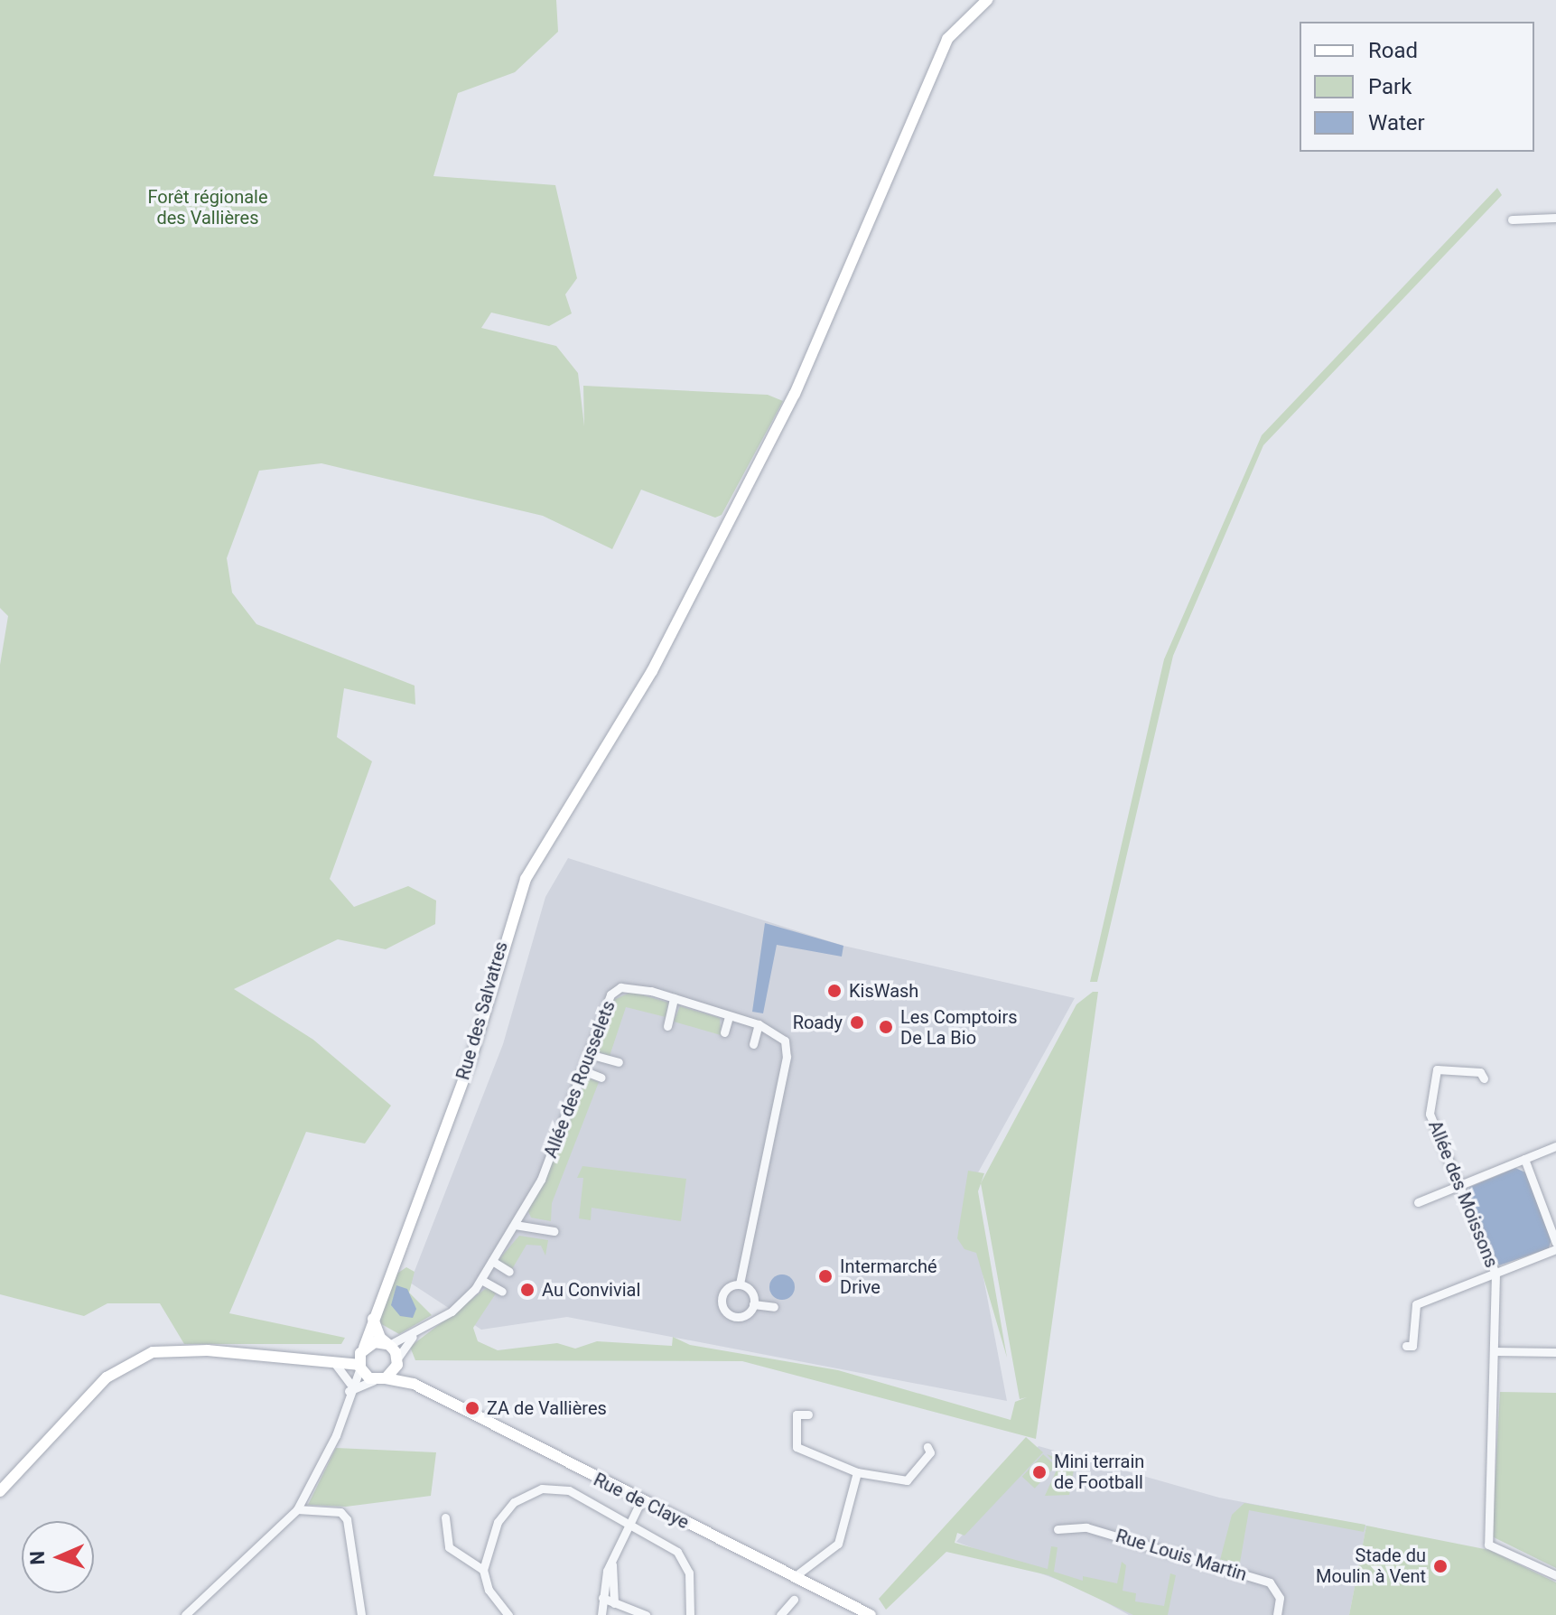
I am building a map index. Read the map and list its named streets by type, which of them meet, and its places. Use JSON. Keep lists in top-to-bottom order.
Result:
{
  "streets": {
    "street": [
      "Rue des Salvatres",
      "Allée des Rousselets",
      "Allée des Moissons",
      "Rue de Claye",
      "Rue Louis Martin"
    ]
  },
  "crossings": [
    ["Allée des Rousselets", "Rue de Claye"]
  ],
  "parks": ["Forêt régionale des Vallières"],
  "places": [
    "KisWash",
    "Roady",
    "Les Comptoirs De La Bio",
    "Intermarché Drive",
    "Au Convivial",
    "ZA de Vallières",
    "Mini terrain de Football",
    "Stade du Moulin à Vent"
  ],
  "legend": ["Road", "Park", "Water"],
  "north": "left"
}
